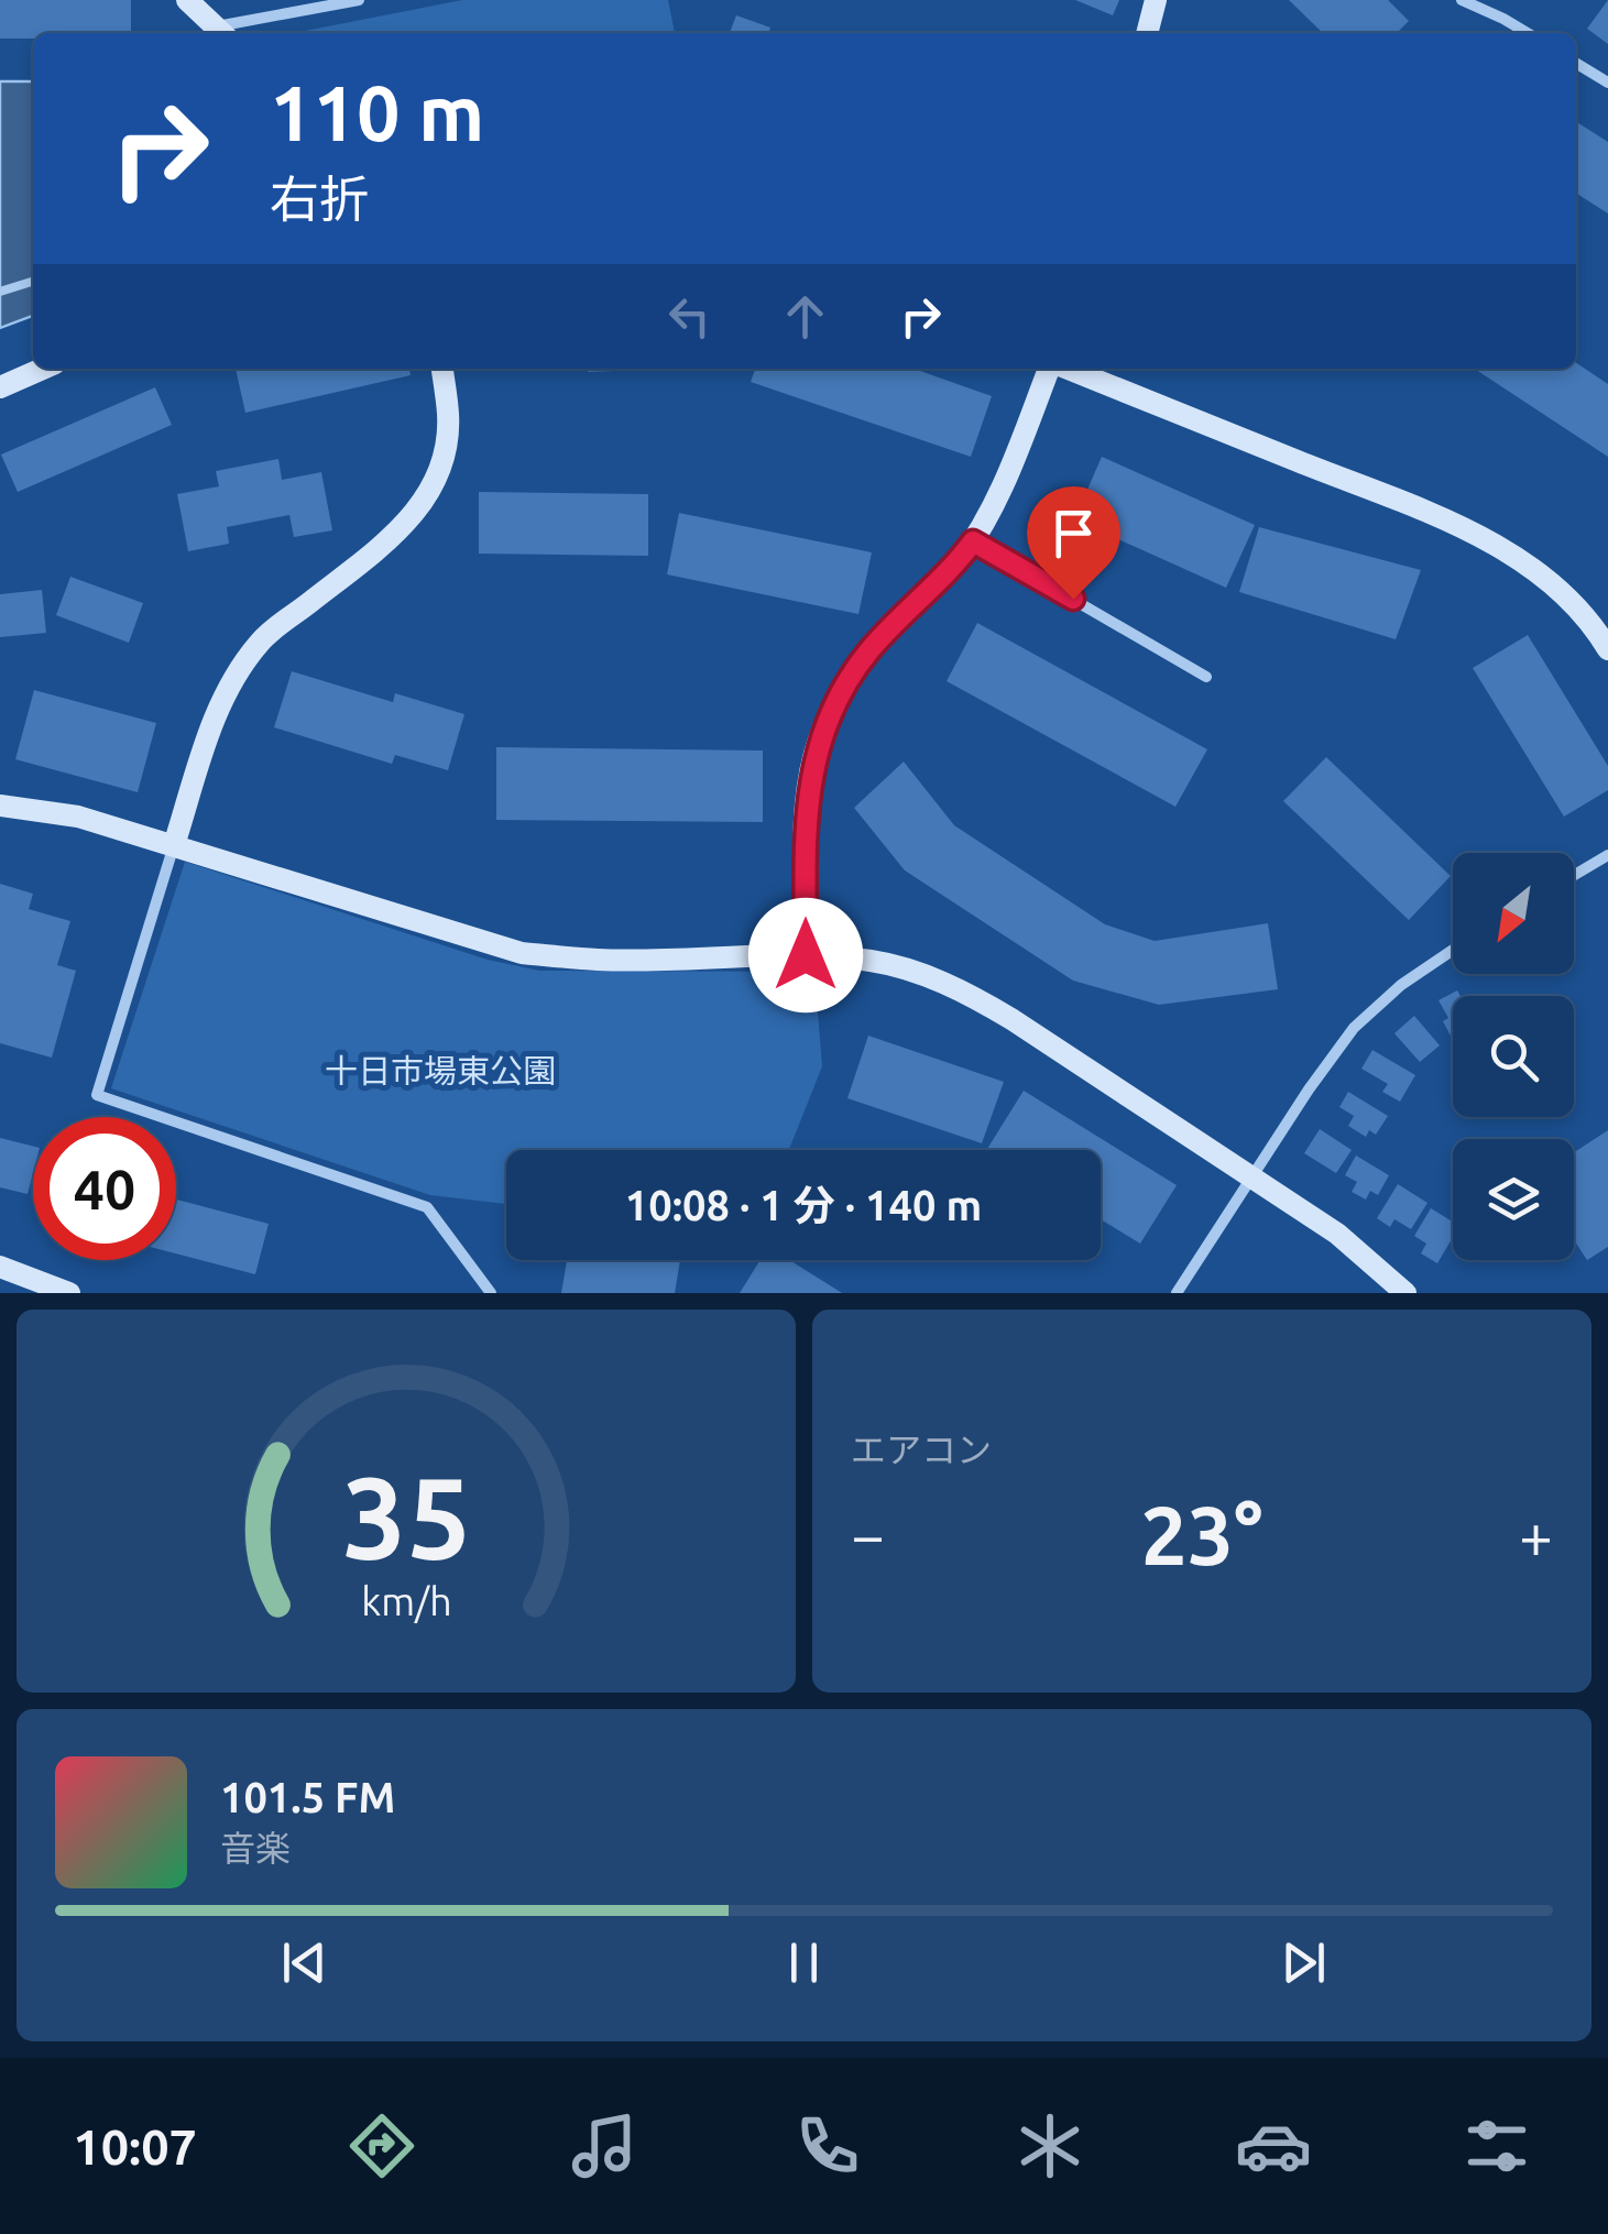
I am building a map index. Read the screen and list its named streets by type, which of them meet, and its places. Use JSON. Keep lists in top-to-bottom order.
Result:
{
  "parks": ["十日市場東公園"],
  "north": "bottom left",
  "page": {
    "turn": ["110 m", "右折"],
    "limit": "40",
    "trip": "10:08 · 1 分 · 140 m",
    "tile": "エアコン",
    "heat": ["−", "23°", "+"],
    "song": ["101.5 FM", "音楽"],
    "tabs": "10:07",
    "gauge": ["35", "km/h"]
  }
}
